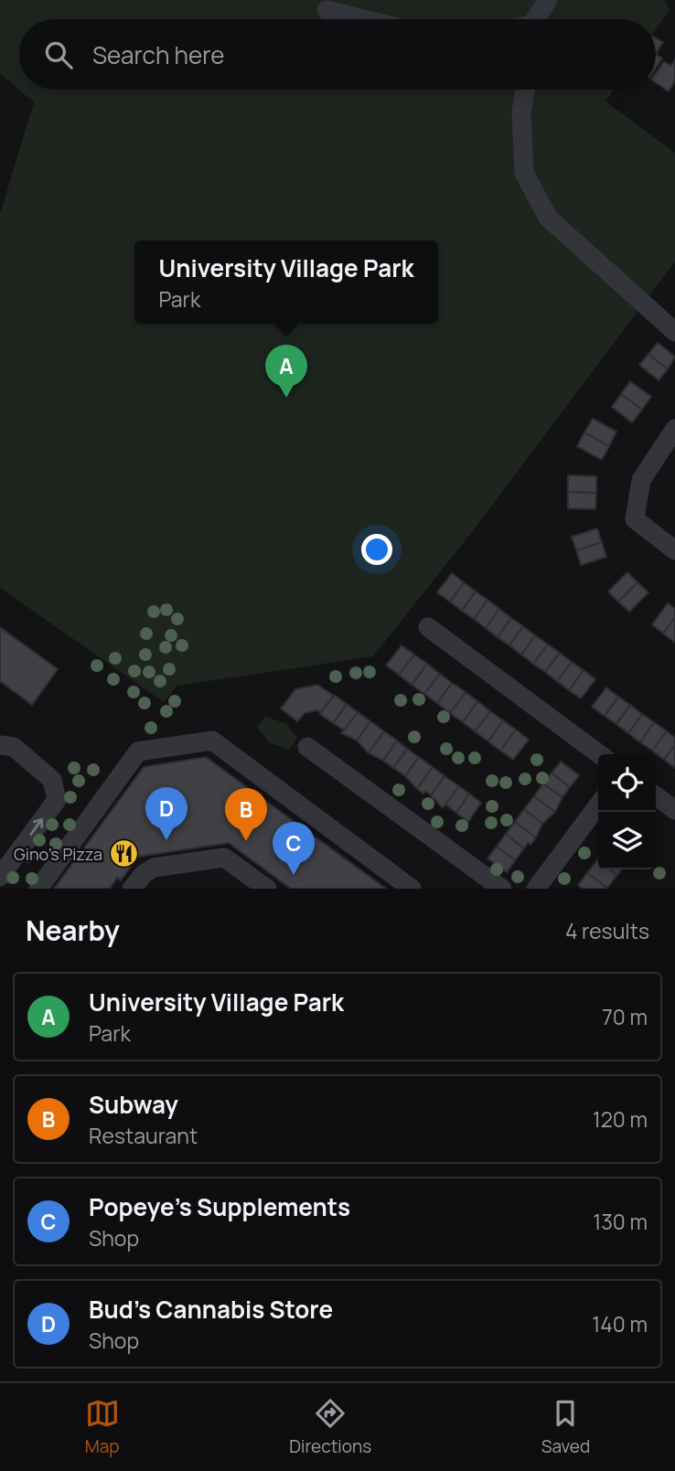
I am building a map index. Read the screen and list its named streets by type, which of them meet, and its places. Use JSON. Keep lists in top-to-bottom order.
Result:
{
  "places": {
    "restaurant": ["Gino's Pizza"]
  },
  "page": {
    "search": "Search here",
    "popup": ["University Village Park", "Park"],
    "pins": [
      "A",
      "D",
      "B",
      "C"
    ],
    "heading": ["Nearby", "4 results"],
    "list": [
      {
        "mark": "A",
        "name": "University Village Park",
        "note": "Park",
        "value": "70 m"
      },
      {
        "mark": "B",
        "name": "Subway",
        "note": "Restaurant",
        "value": "120 m"
      },
      {
        "mark": "C",
        "name": "Popeye's Supplements",
        "note": "Shop",
        "value": "130 m"
      },
      {
        "mark": "D",
        "name": "Bud’s Cannabis Store",
        "note": "Shop",
        "value": "140 m"
      }
    ],
    "nav": ["Map", "Directions", "Saved"]
  }
}
